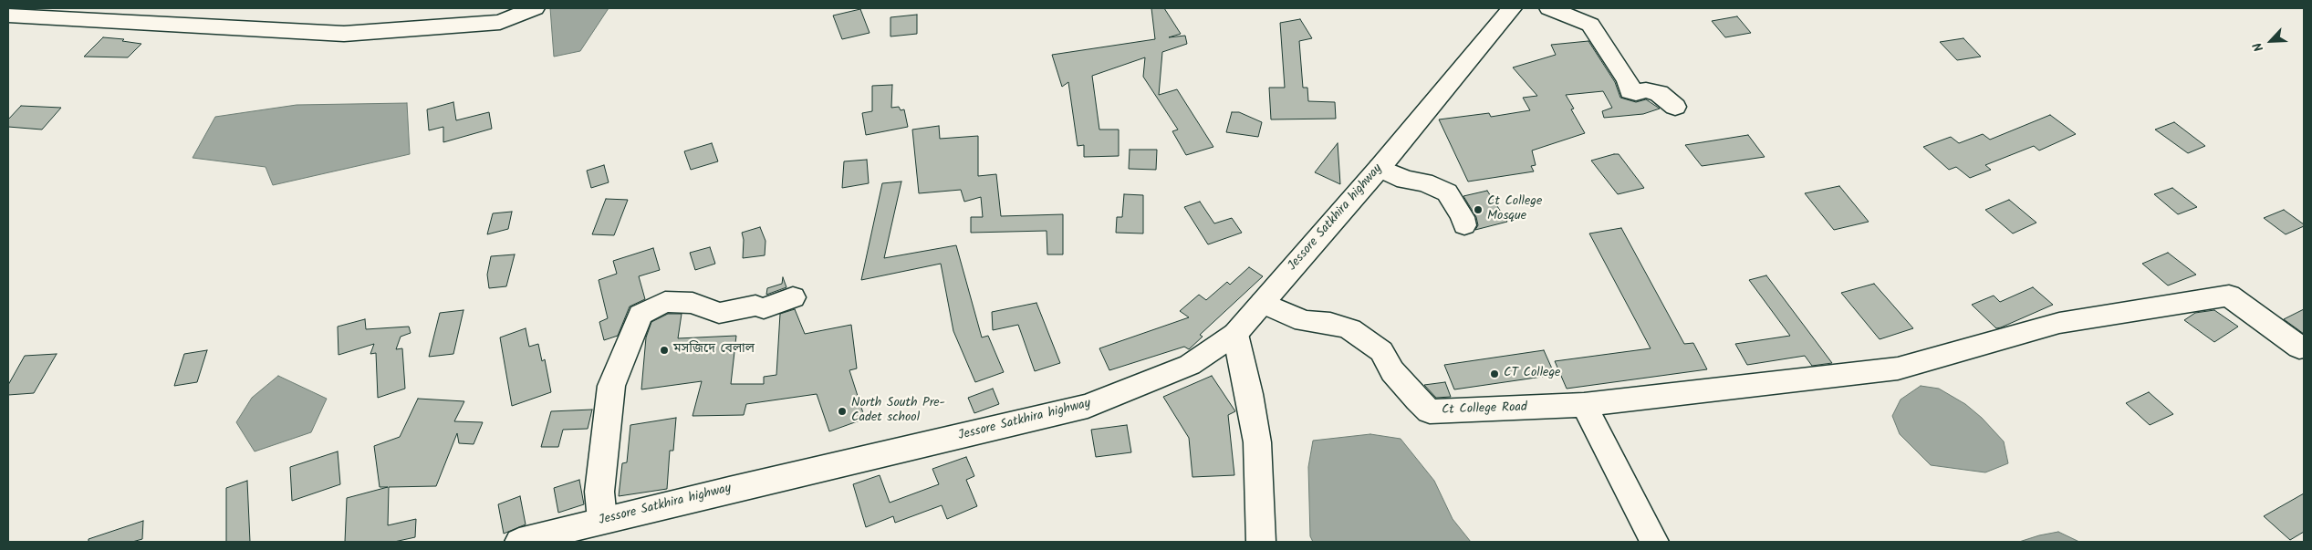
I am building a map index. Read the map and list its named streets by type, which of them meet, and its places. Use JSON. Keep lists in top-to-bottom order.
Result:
{
  "streets": {
    "main road": ["Jessore Satkhira highway", "Ct College Road"]
  },
  "crossings": [
    ["Jessore Satkhira highway", "Ct College Road"]
  ],
  "places": [
    "Ct College Mosque",
    "মসজিদে বেলাল",
    "CT College",
    "North South Pre- Cadet school"
  ],
  "north": "bottom left"
}
